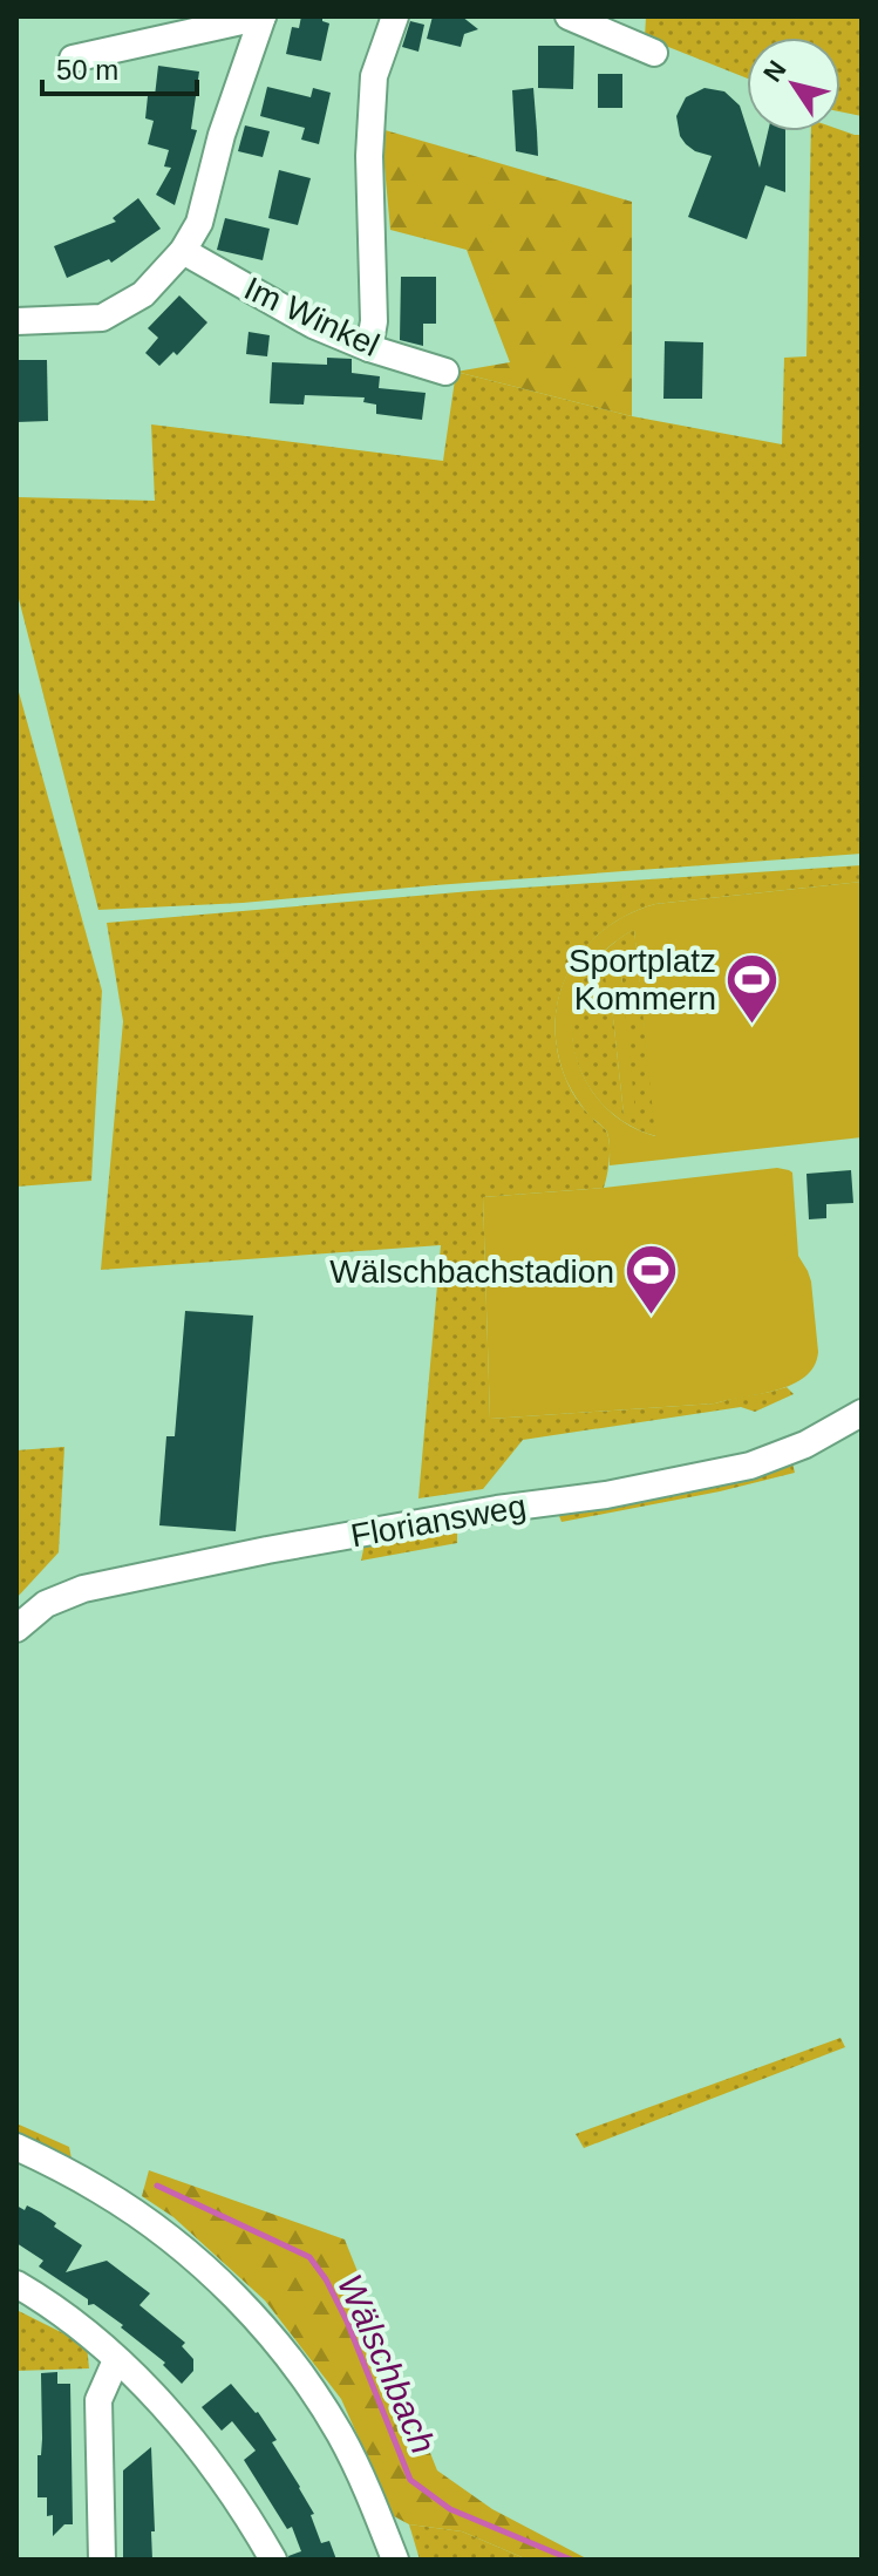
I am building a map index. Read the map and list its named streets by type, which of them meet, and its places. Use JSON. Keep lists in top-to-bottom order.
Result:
{
  "streets": {
    "street": ["Im Winkel", "Floriansweg"]
  },
  "water": ["Wälschbach"],
  "places": {
    "sports": ["Sportplatz Kommern", "Wälschbachstadion"]
  },
  "scale_bar": "50 m",
  "north": "top left"
}
